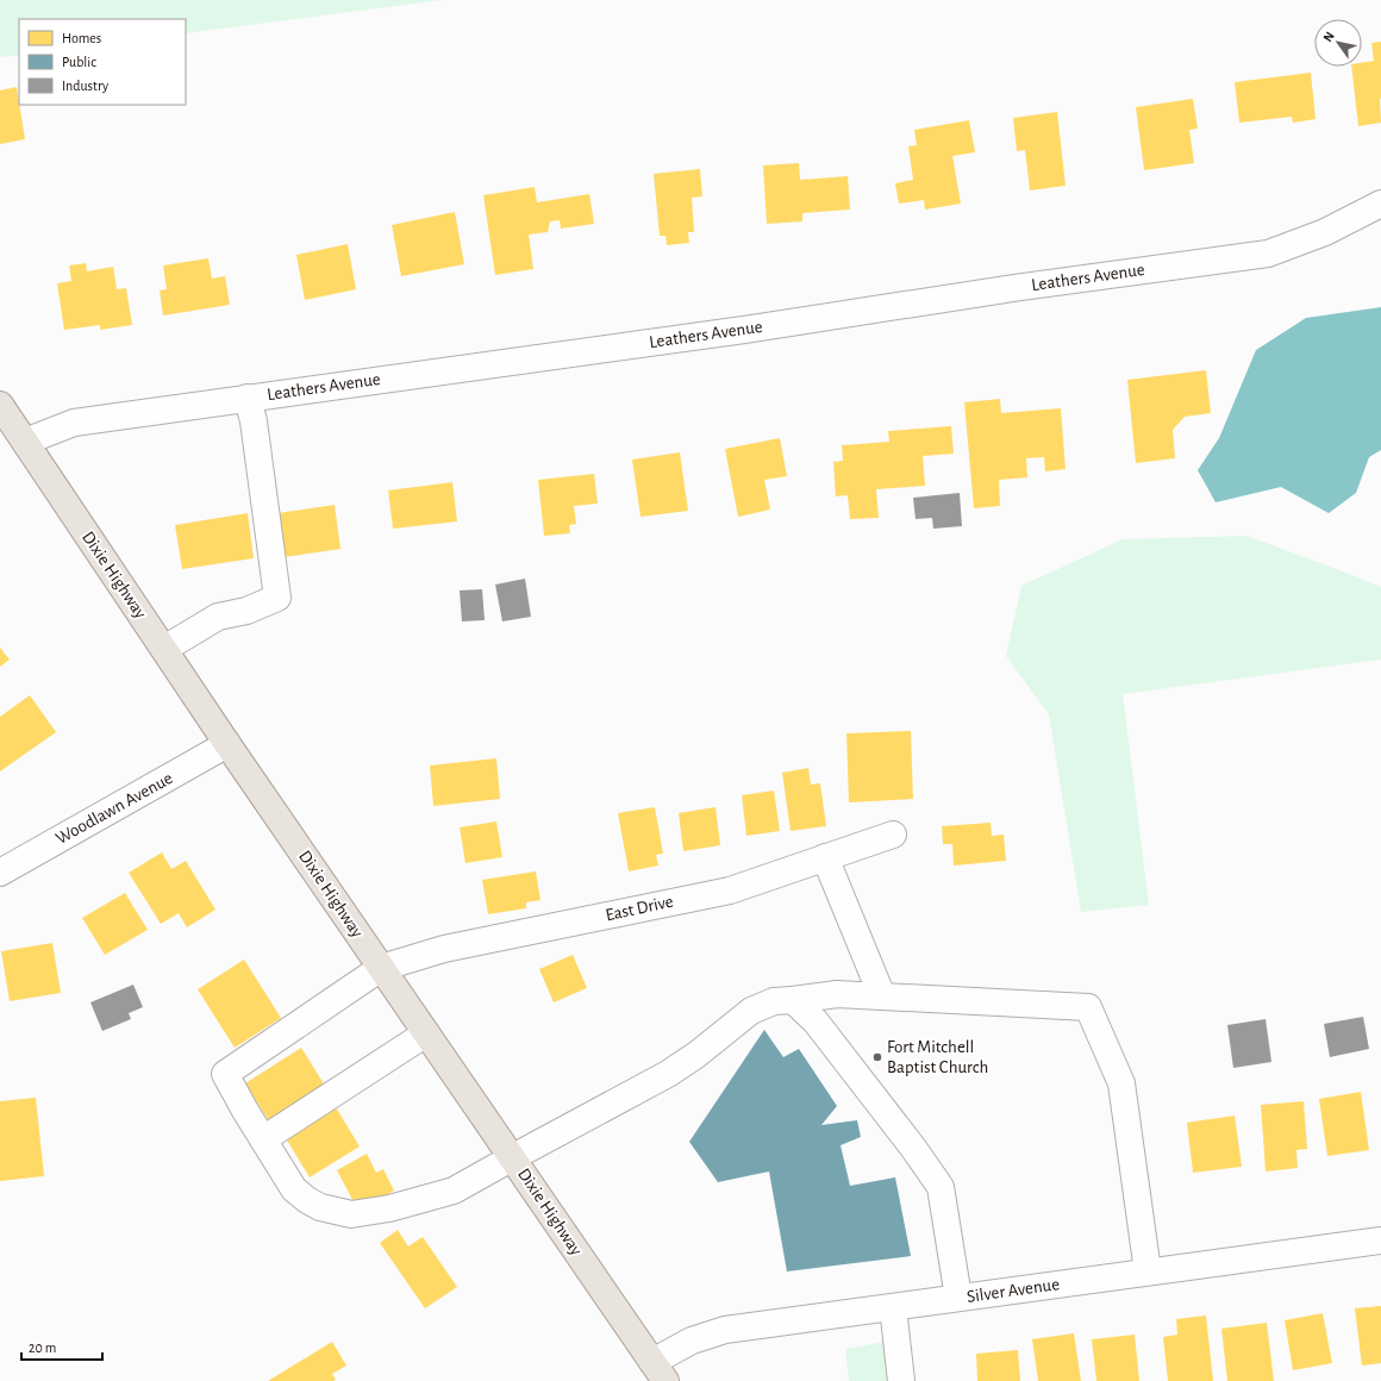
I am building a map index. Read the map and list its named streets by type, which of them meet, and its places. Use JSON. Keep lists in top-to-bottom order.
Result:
{
  "streets": {
    "main road": ["Dixie Highway"],
    "street": [
      "Leathers Avenue",
      "Woodlawn Avenue",
      "East Drive",
      "Silver Avenue"
    ]
  },
  "crossings": [
    ["Leathers Avenue", "Dixie Highway"],
    ["Dixie Highway", "Woodlawn Avenue"],
    ["Dixie Highway", "East Drive"],
    ["Dixie Highway", "Silver Avenue"]
  ],
  "places": ["Fort Mitchell Baptist Church"],
  "legend": ["Homes", "Public", "Industry"],
  "scale_bar": "20 m",
  "north": "top left"
}
